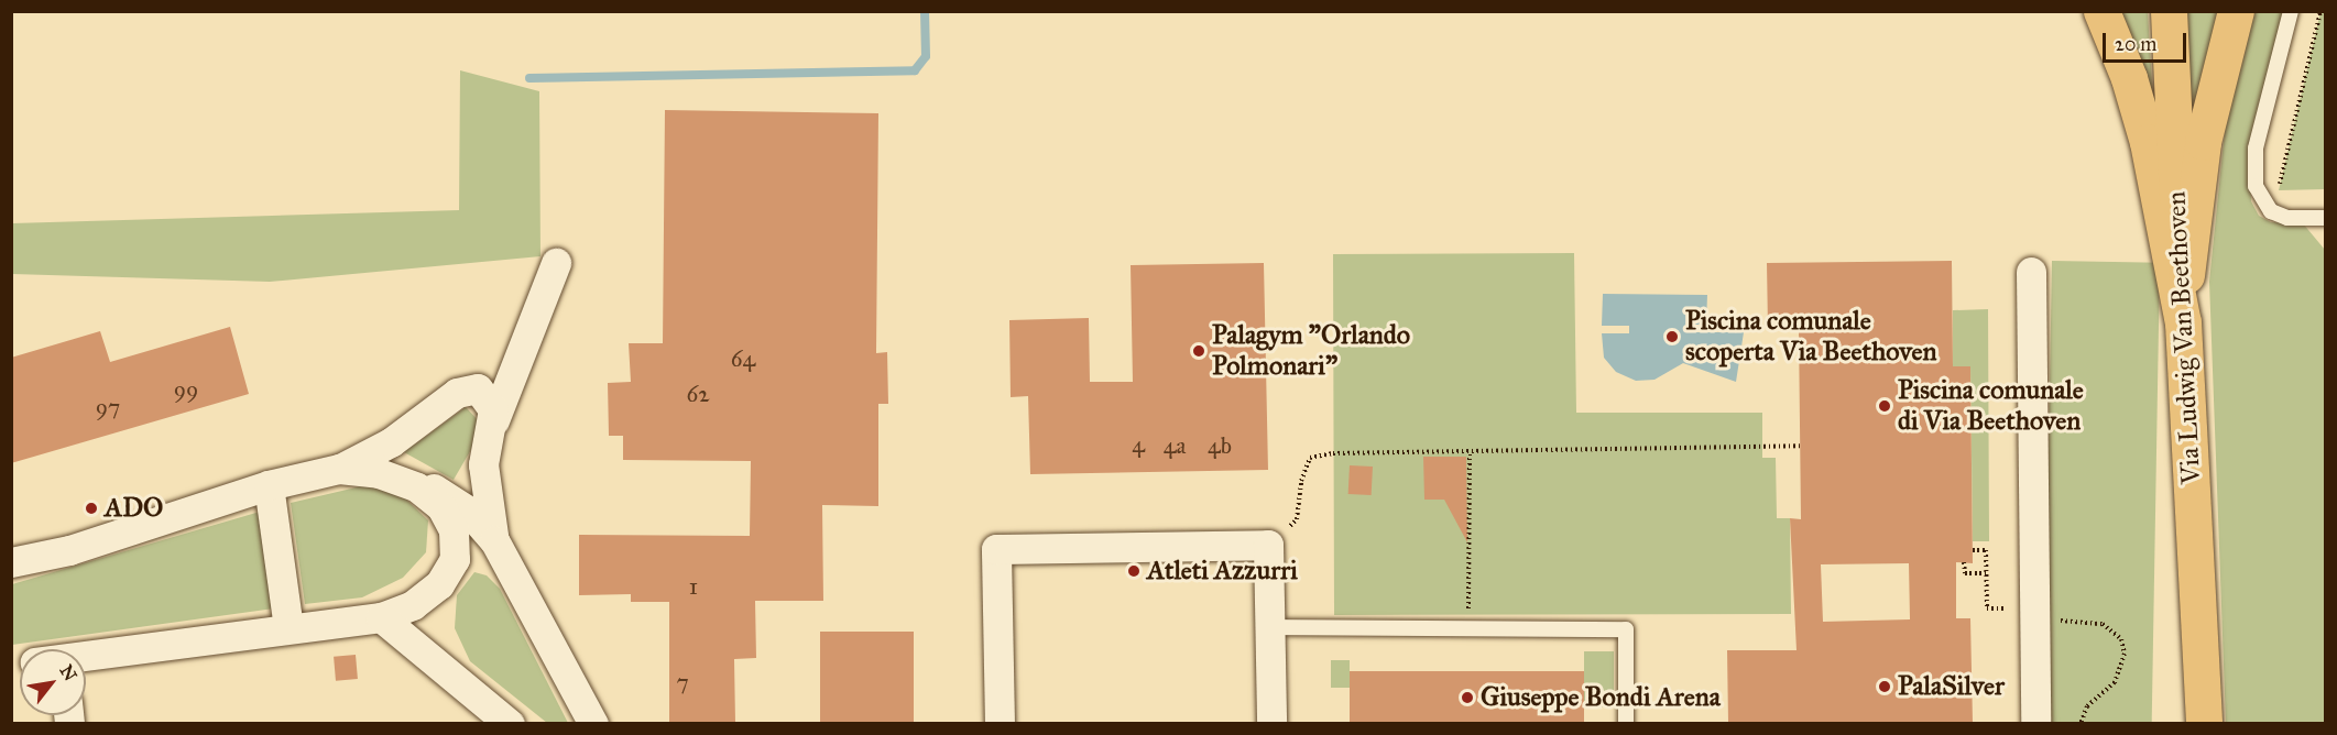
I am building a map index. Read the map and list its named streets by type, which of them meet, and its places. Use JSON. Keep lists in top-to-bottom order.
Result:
{
  "streets": {
    "main road": ["Via Ludwig Van Beethoven"]
  },
  "places": [
    "Piscina comunale scoperta Via Beethoven",
    "Palagym \"Orlando Polmonari\"",
    "Piscina comunale di Via Beethoven",
    "ADO",
    "Atleti Azzurri",
    "PalaSilver",
    "Giuseppe Bondi Arena"
  ],
  "house_numbers": [
    "64",
    "99",
    "62",
    "97",
    "4",
    "4a",
    "4b",
    "1",
    "7"
  ],
  "scale_bar": "20 m",
  "north": "top right"
}
